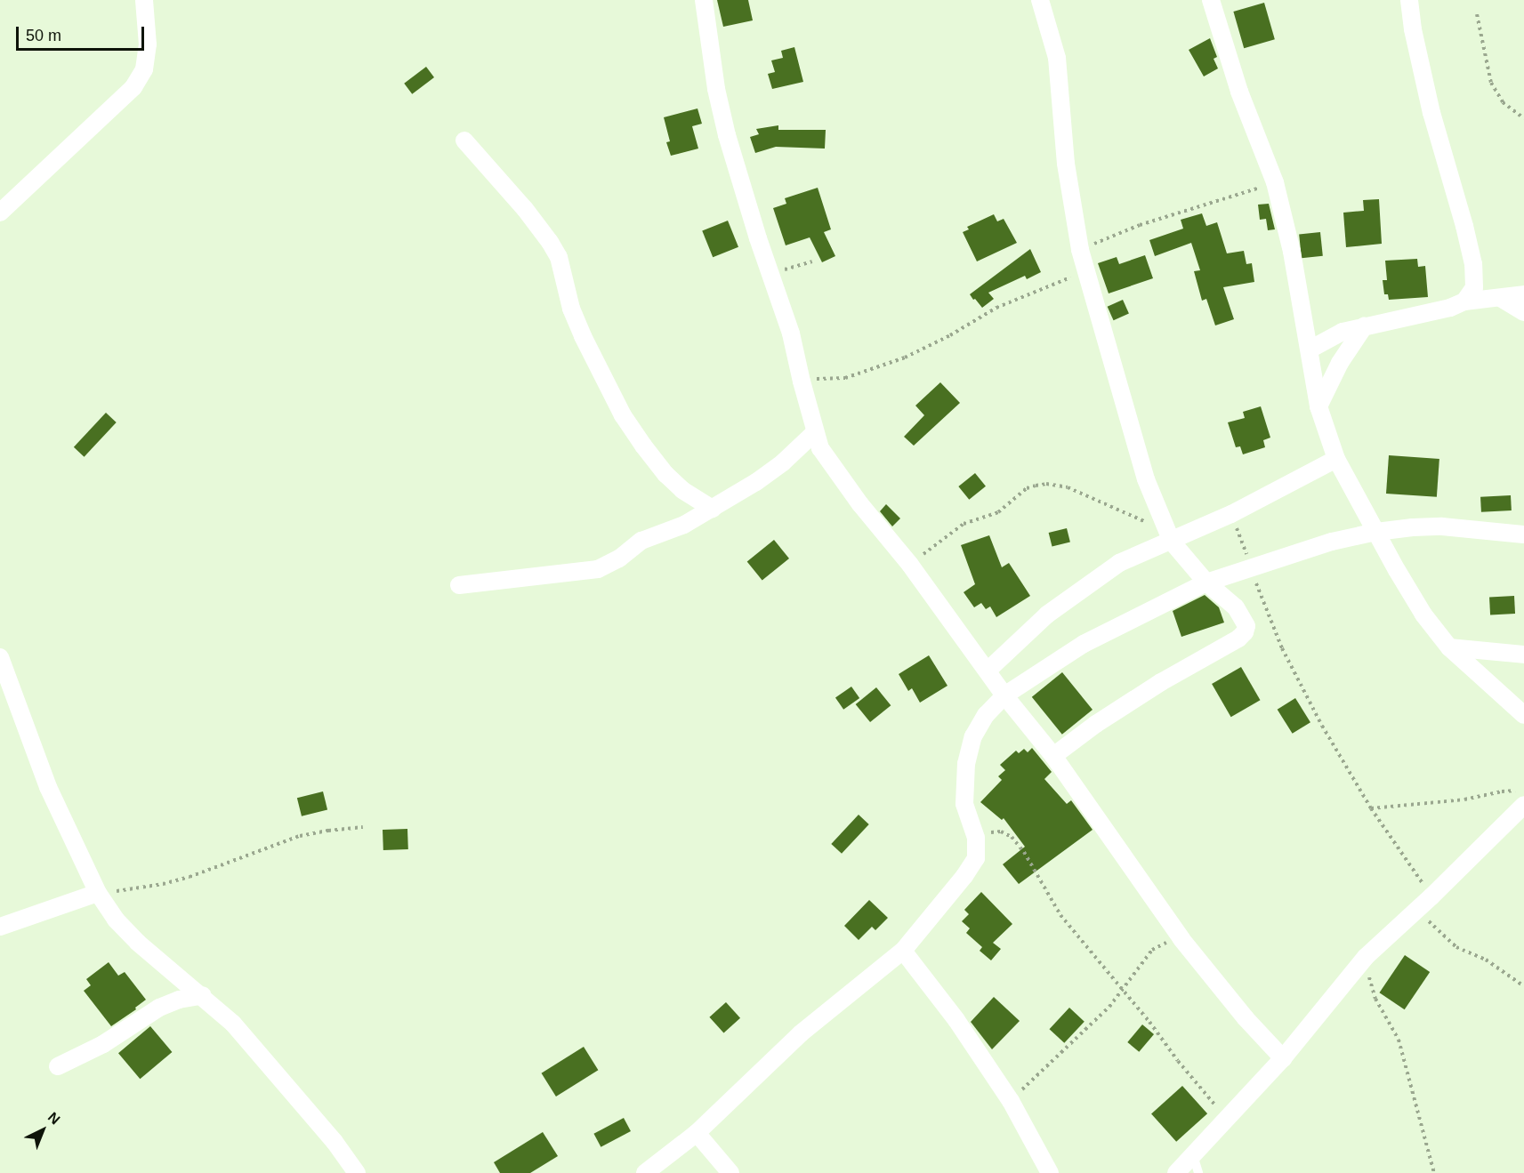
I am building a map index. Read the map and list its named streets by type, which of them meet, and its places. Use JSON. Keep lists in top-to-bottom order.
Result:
{
  "scale_bar": "50 m",
  "north": "top right"
}
